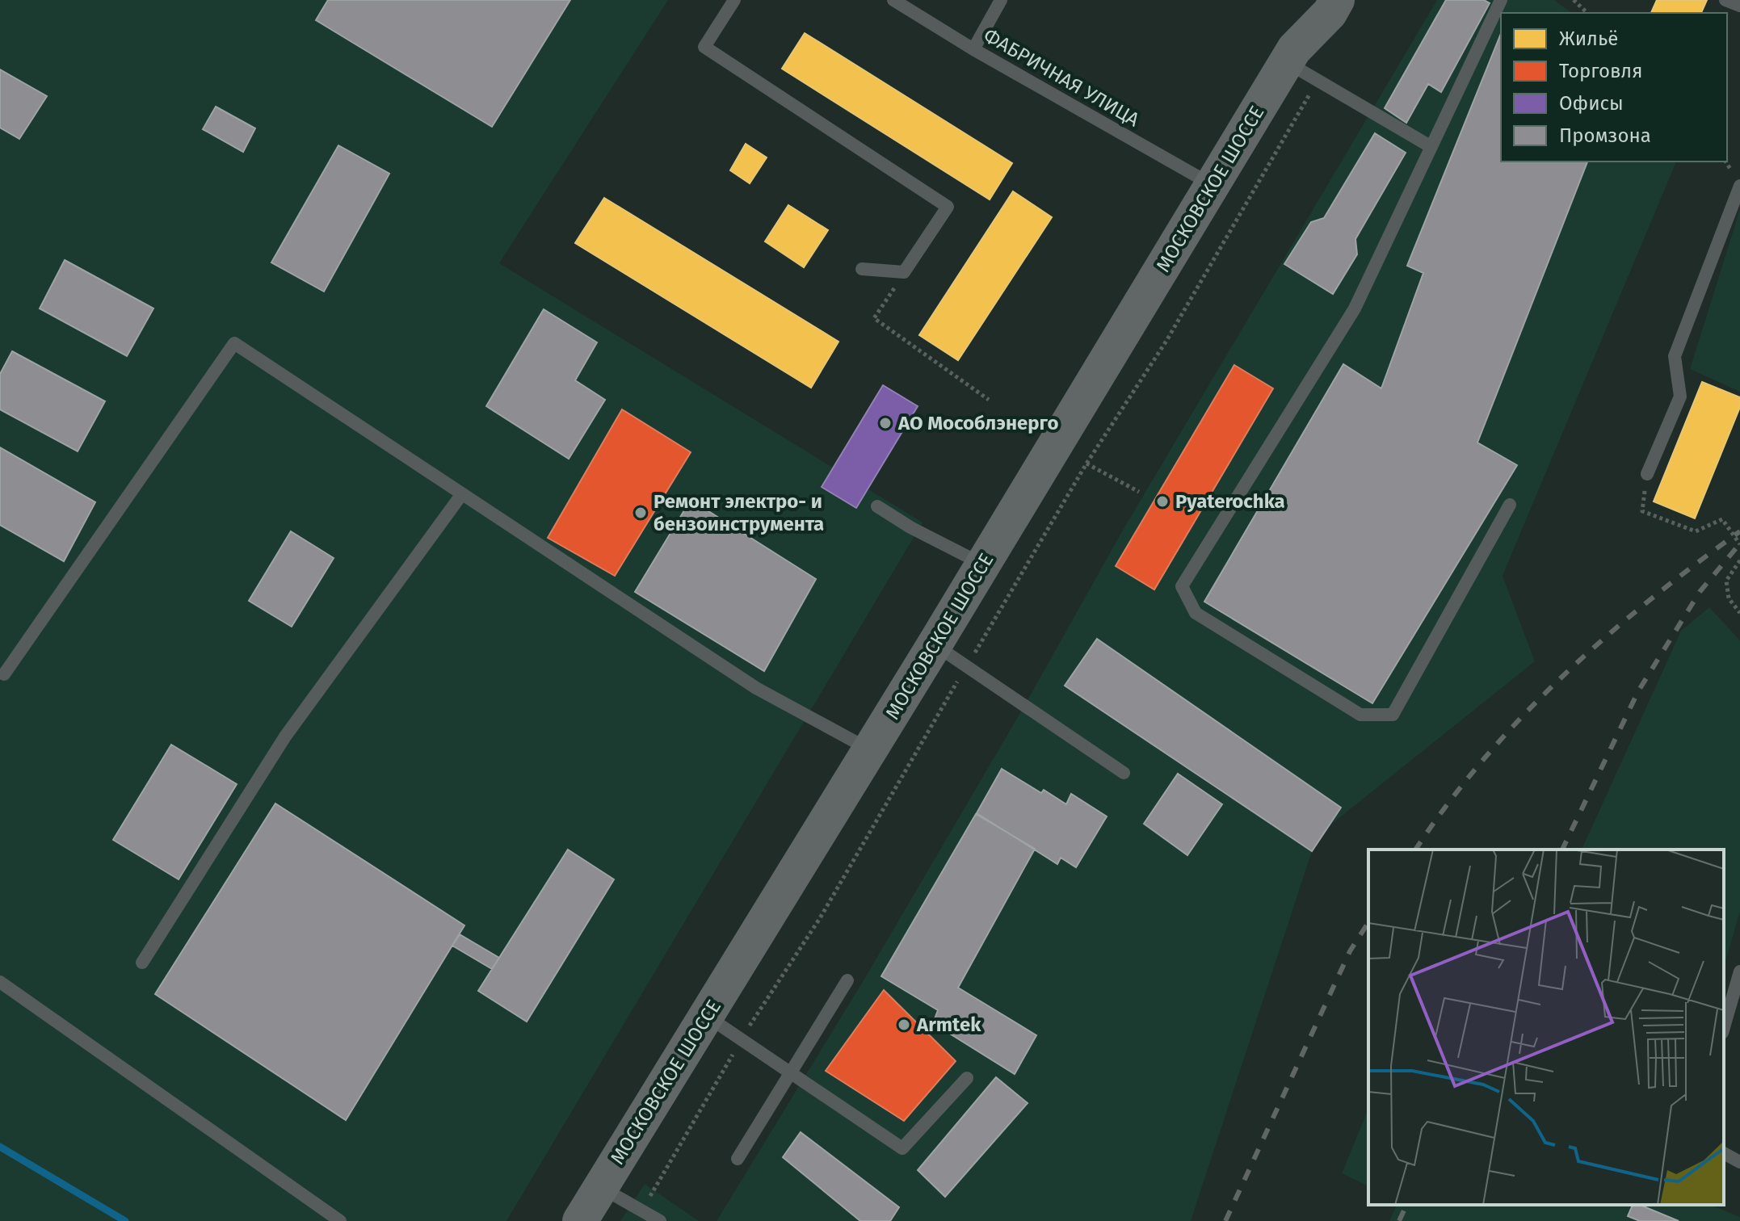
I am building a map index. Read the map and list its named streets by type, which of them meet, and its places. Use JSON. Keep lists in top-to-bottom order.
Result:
{
  "streets": {
    "main road": ["МОСКОВСКОЕ ШОССЕ"],
    "lane": ["ФАБРИЧНАЯ УЛИЦА"]
  },
  "crossings": [
    ["ФАБРИЧНАЯ УЛИЦА", "МОСКОВСКОЕ ШОССЕ"]
  ],
  "places": [
    "АО Мособлэнерго",
    "Pyaterochka",
    "Ремонт электро- и бензоинструмента",
    "Armtek"
  ],
  "legend": [
    "Жильё",
    "Торговля",
    "Офисы",
    "Промзона"
  ]
}
